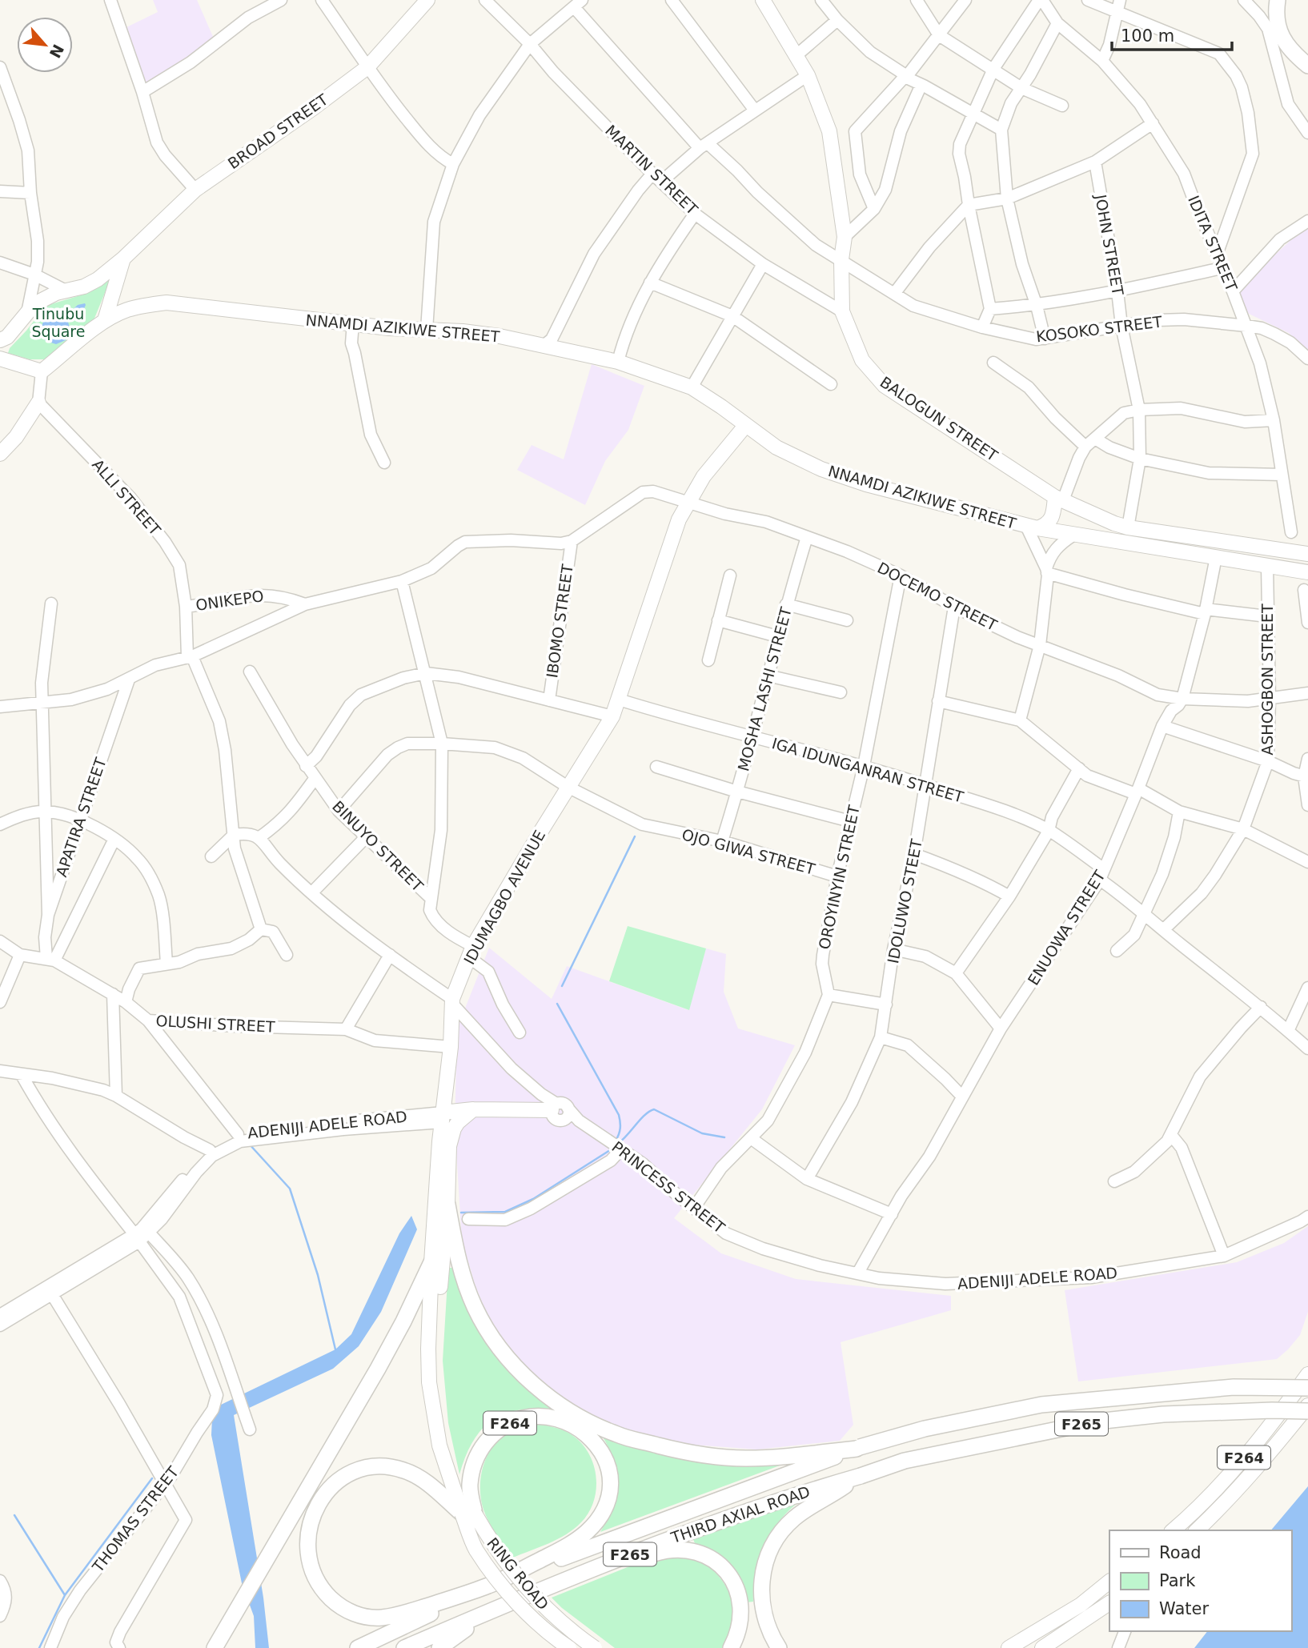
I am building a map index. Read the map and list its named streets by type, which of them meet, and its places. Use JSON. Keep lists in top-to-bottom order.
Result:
{
  "streets": {
    "highway": [
      "F264",
      "F265",
      "THIRD AXIAL ROAD",
      "RING ROAD"
    ],
    "main road": [
      "BROAD STREET",
      "NNAMDI AZIKIWE STREET",
      "BALOGUN STREET",
      "IDUMAGBO AVENUE",
      "ADENIJI ADELE ROAD"
    ],
    "street": [
      "MARTIN STREET",
      "IDITA STREET",
      "JOHN STREET",
      "KOSOKO STREET",
      "ALLI STREET",
      "DOCEMO STREET",
      "ONIKEPO",
      "IBOMO STREET",
      "ASHOGBON STREET",
      "MOSHA LASHI STREET",
      "IGA IDUNGANRAN STREET",
      "APATIRA STREET",
      "BINUYO STREET",
      "OJO GIWA STREET",
      "OROYINYIN STREET",
      "IDOLUWO STEET",
      "ENUOWA STREET",
      "OLUSHI STREET",
      "PRINCESS STREET",
      "THOMAS STREET"
    ]
  },
  "crossings": [
    ["BROAD STREET", "NNAMDI AZIKIWE STREET"],
    ["MARTIN STREET", "BALOGUN STREET"],
    ["IDITA STREET", "KOSOKO STREET"],
    ["JOHN STREET", "KOSOKO STREET"],
    ["JOHN STREET", "BALOGUN STREET"],
    ["NNAMDI AZIKIWE STREET", "ASHOGBON STREET"],
    ["NNAMDI AZIKIWE STREET", "IDUMAGBO AVENUE"],
    ["NNAMDI AZIKIWE STREET", "ENUOWA STREET"],
    ["KOSOKO STREET", "BALOGUN STREET"],
    ["ALLI STREET", "ONIKEPO"],
    ["DOCEMO STREET", "IBOMO STREET"],
    ["DOCEMO STREET", "ASHOGBON STREET"],
    ["DOCEMO STREET", "MOSHA LASHI STREET"],
    ["DOCEMO STREET", "OROYINYIN STREET"],
    ["DOCEMO STREET", "IDUMAGBO AVENUE"],
    ["DOCEMO STREET", "IDOLUWO STEET"],
    ["DOCEMO STREET", "ENUOWA STREET"],
    ["ASHOGBON STREET", "IGA IDUNGANRAN STREET"],
    ["MOSHA LASHI STREET", "IGA IDUNGANRAN STREET"],
    ["MOSHA LASHI STREET", "OJO GIWA STREET"],
    ["IGA IDUNGANRAN STREET", "OROYINYIN STREET"],
    ["IGA IDUNGANRAN STREET", "IDUMAGBO AVENUE"],
    ["IGA IDUNGANRAN STREET", "IDOLUWO STEET"],
    ["IGA IDUNGANRAN STREET", "ENUOWA STREET"],
    ["APATIRA STREET", "OLUSHI STREET"],
    ["BINUYO STREET", "OJO GIWA STREET"],
    ["OJO GIWA STREET", "OROYINYIN STREET"],
    ["OJO GIWA STREET", "IDUMAGBO AVENUE"],
    ["IDUMAGBO AVENUE", "OLUSHI STREET"],
    ["IDUMAGBO AVENUE", "ADENIJI ADELE ROAD"],
    ["IDUMAGBO AVENUE", "PRINCESS STREET"],
    ["IDUMAGBO AVENUE", "F264"],
    ["IDUMAGBO AVENUE", "RING ROAD"],
    ["ENUOWA STREET", "ADENIJI ADELE ROAD"],
    ["ENUOWA STREET", "PRINCESS STREET"],
    ["ADENIJI ADELE ROAD", "PRINCESS STREET"],
    ["ADENIJI ADELE ROAD", "THOMAS STREET"],
    ["F264", "THIRD AXIAL ROAD"],
    ["F264", "RING ROAD"],
    ["F265", "THIRD AXIAL ROAD"],
    ["THIRD AXIAL ROAD", "RING ROAD"]
  ],
  "parks": ["Tinubu Square"],
  "legend": ["Road", "Park", "Water"],
  "scale_bar": "100 m",
  "north": "bottom right"
}
